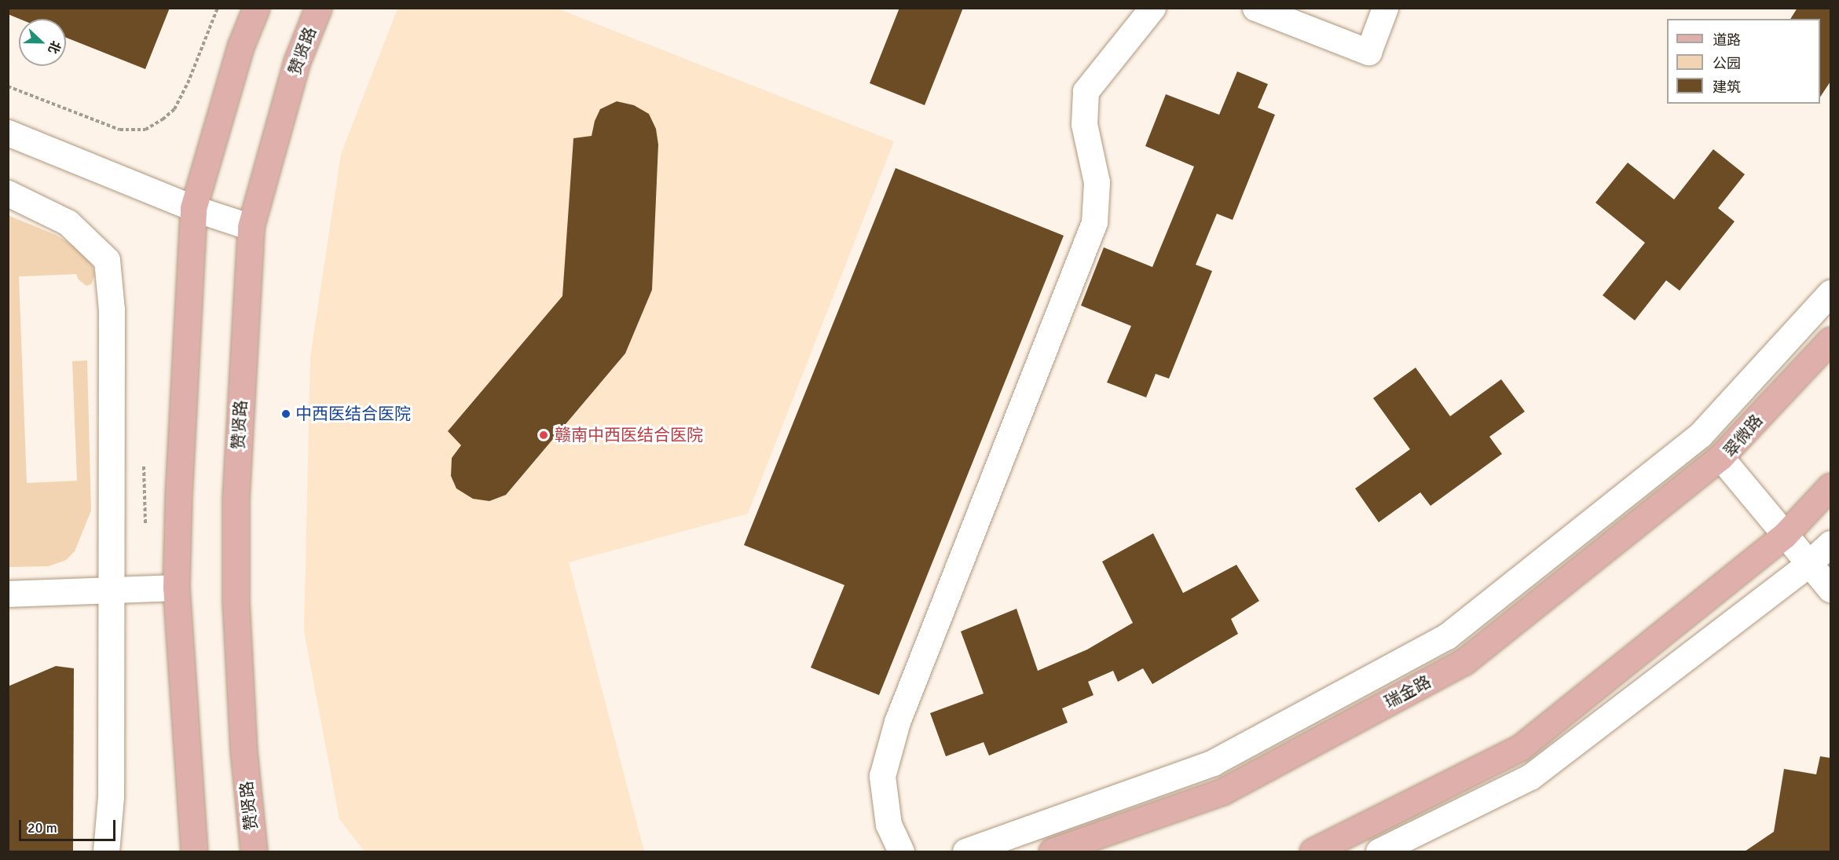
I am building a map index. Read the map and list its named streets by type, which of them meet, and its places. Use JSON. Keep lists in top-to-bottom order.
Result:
{
  "streets": {
    "main road": ["赞贤路", "翠微路", "瑞金路"]
  },
  "crossings": [
    ["翠微路", "瑞金路"]
  ],
  "places": ["中西医结合医院", "赣南中西医结合医院"],
  "legend": ["道路", "公园", "建筑"],
  "scale_bar": "20 m",
  "north": "right"
}
